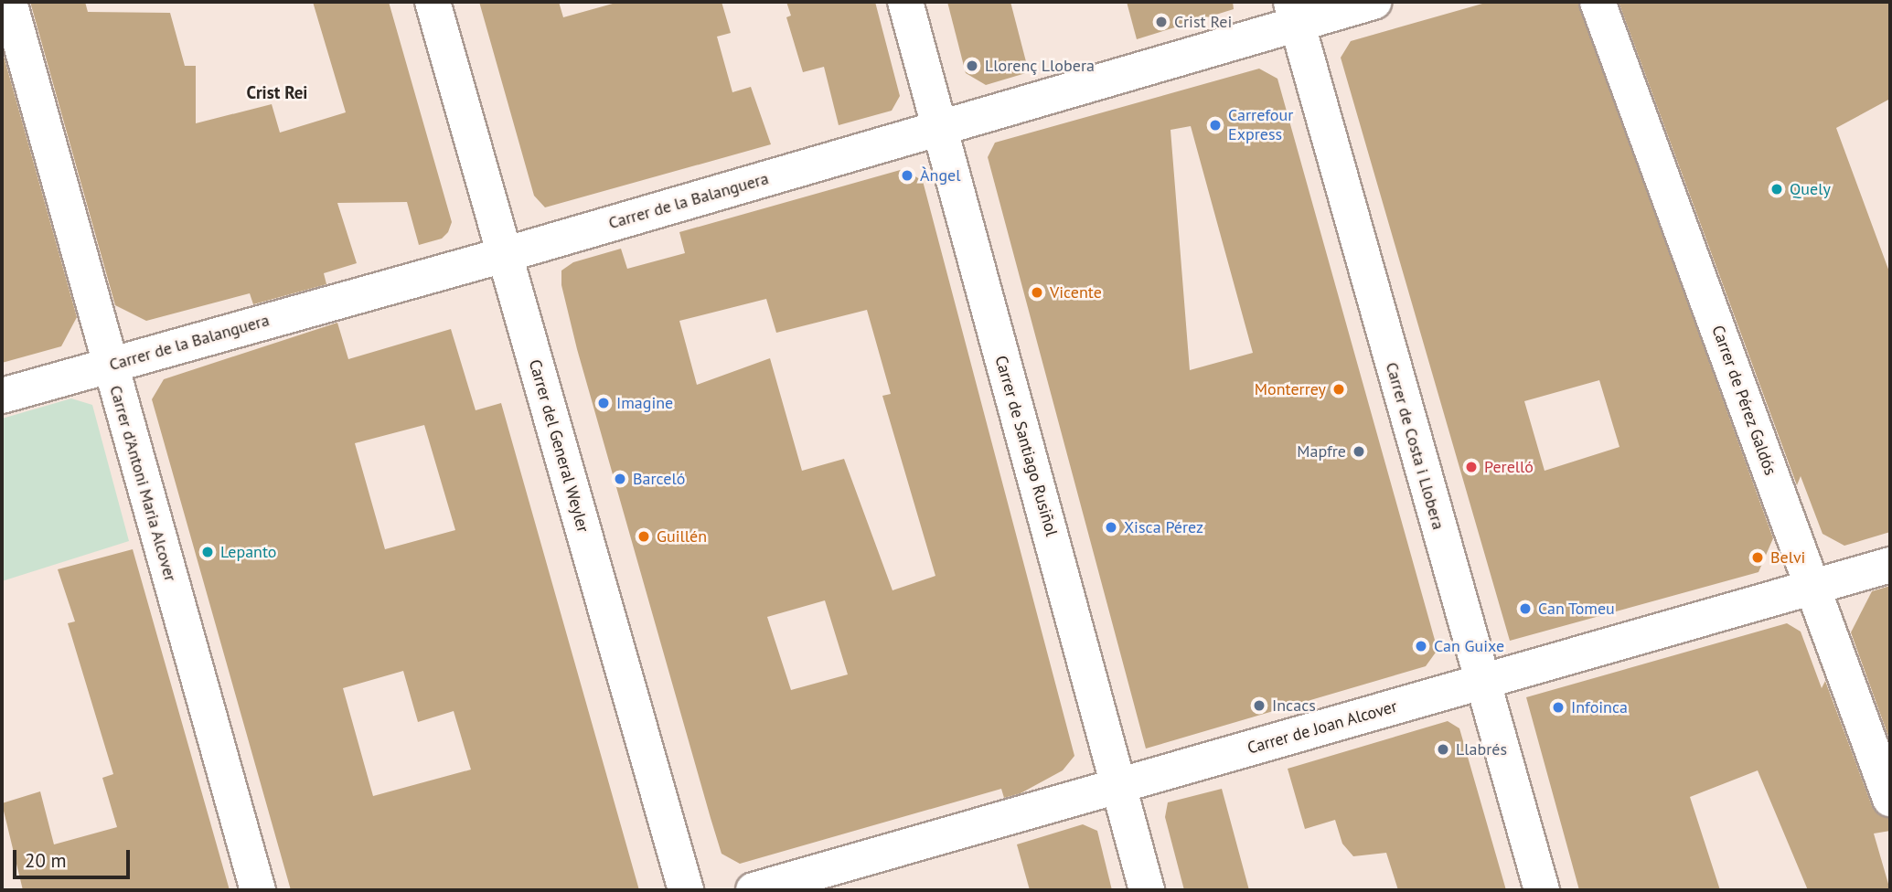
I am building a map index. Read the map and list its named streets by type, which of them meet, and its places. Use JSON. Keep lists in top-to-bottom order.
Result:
{
  "streets": {
    "street": [
      "Carrer de la Balanguera",
      "Carrer de Pérez Galdós",
      "Carrer del General Weyler",
      "Carrer de Santiago Rusiñol",
      "Carrer de Costa i Llobera",
      "Carrer d'Antoni Maria Alcover",
      "Carrer de Joan Alcover"
    ]
  },
  "crossings": [
    ["Carrer de la Balanguera", "Carrer del General Weyler"],
    ["Carrer de la Balanguera", "Carrer de Santiago Rusiñol"],
    ["Carrer de la Balanguera", "Carrer de Costa i Llobera"],
    ["Carrer de la Balanguera", "Carrer d'Antoni Maria Alcover"],
    ["Carrer de Pérez Galdós", "Carrer de Joan Alcover"],
    ["Carrer de Santiago Rusiñol", "Carrer de Joan Alcover"],
    ["Carrer de Costa i Llobera", "Carrer de Joan Alcover"]
  ],
  "districts": ["Crist Rei"],
  "places": [
    "Crist Rei",
    "Llorenç Llobera",
    "Carrefour Express",
    "Àngel",
    "Quely",
    "Vicente",
    "Monterrey",
    "Imagine",
    "Mapfre",
    "Perelló",
    "Barceló",
    "Xisca Pérez",
    "Guillén",
    "Lepanto",
    "Belvi",
    "Can Tomeu",
    "Can Guixe",
    "Incacs",
    "Infoinca",
    "Llabrés"
  ],
  "scale_bar": "20 m"
}
